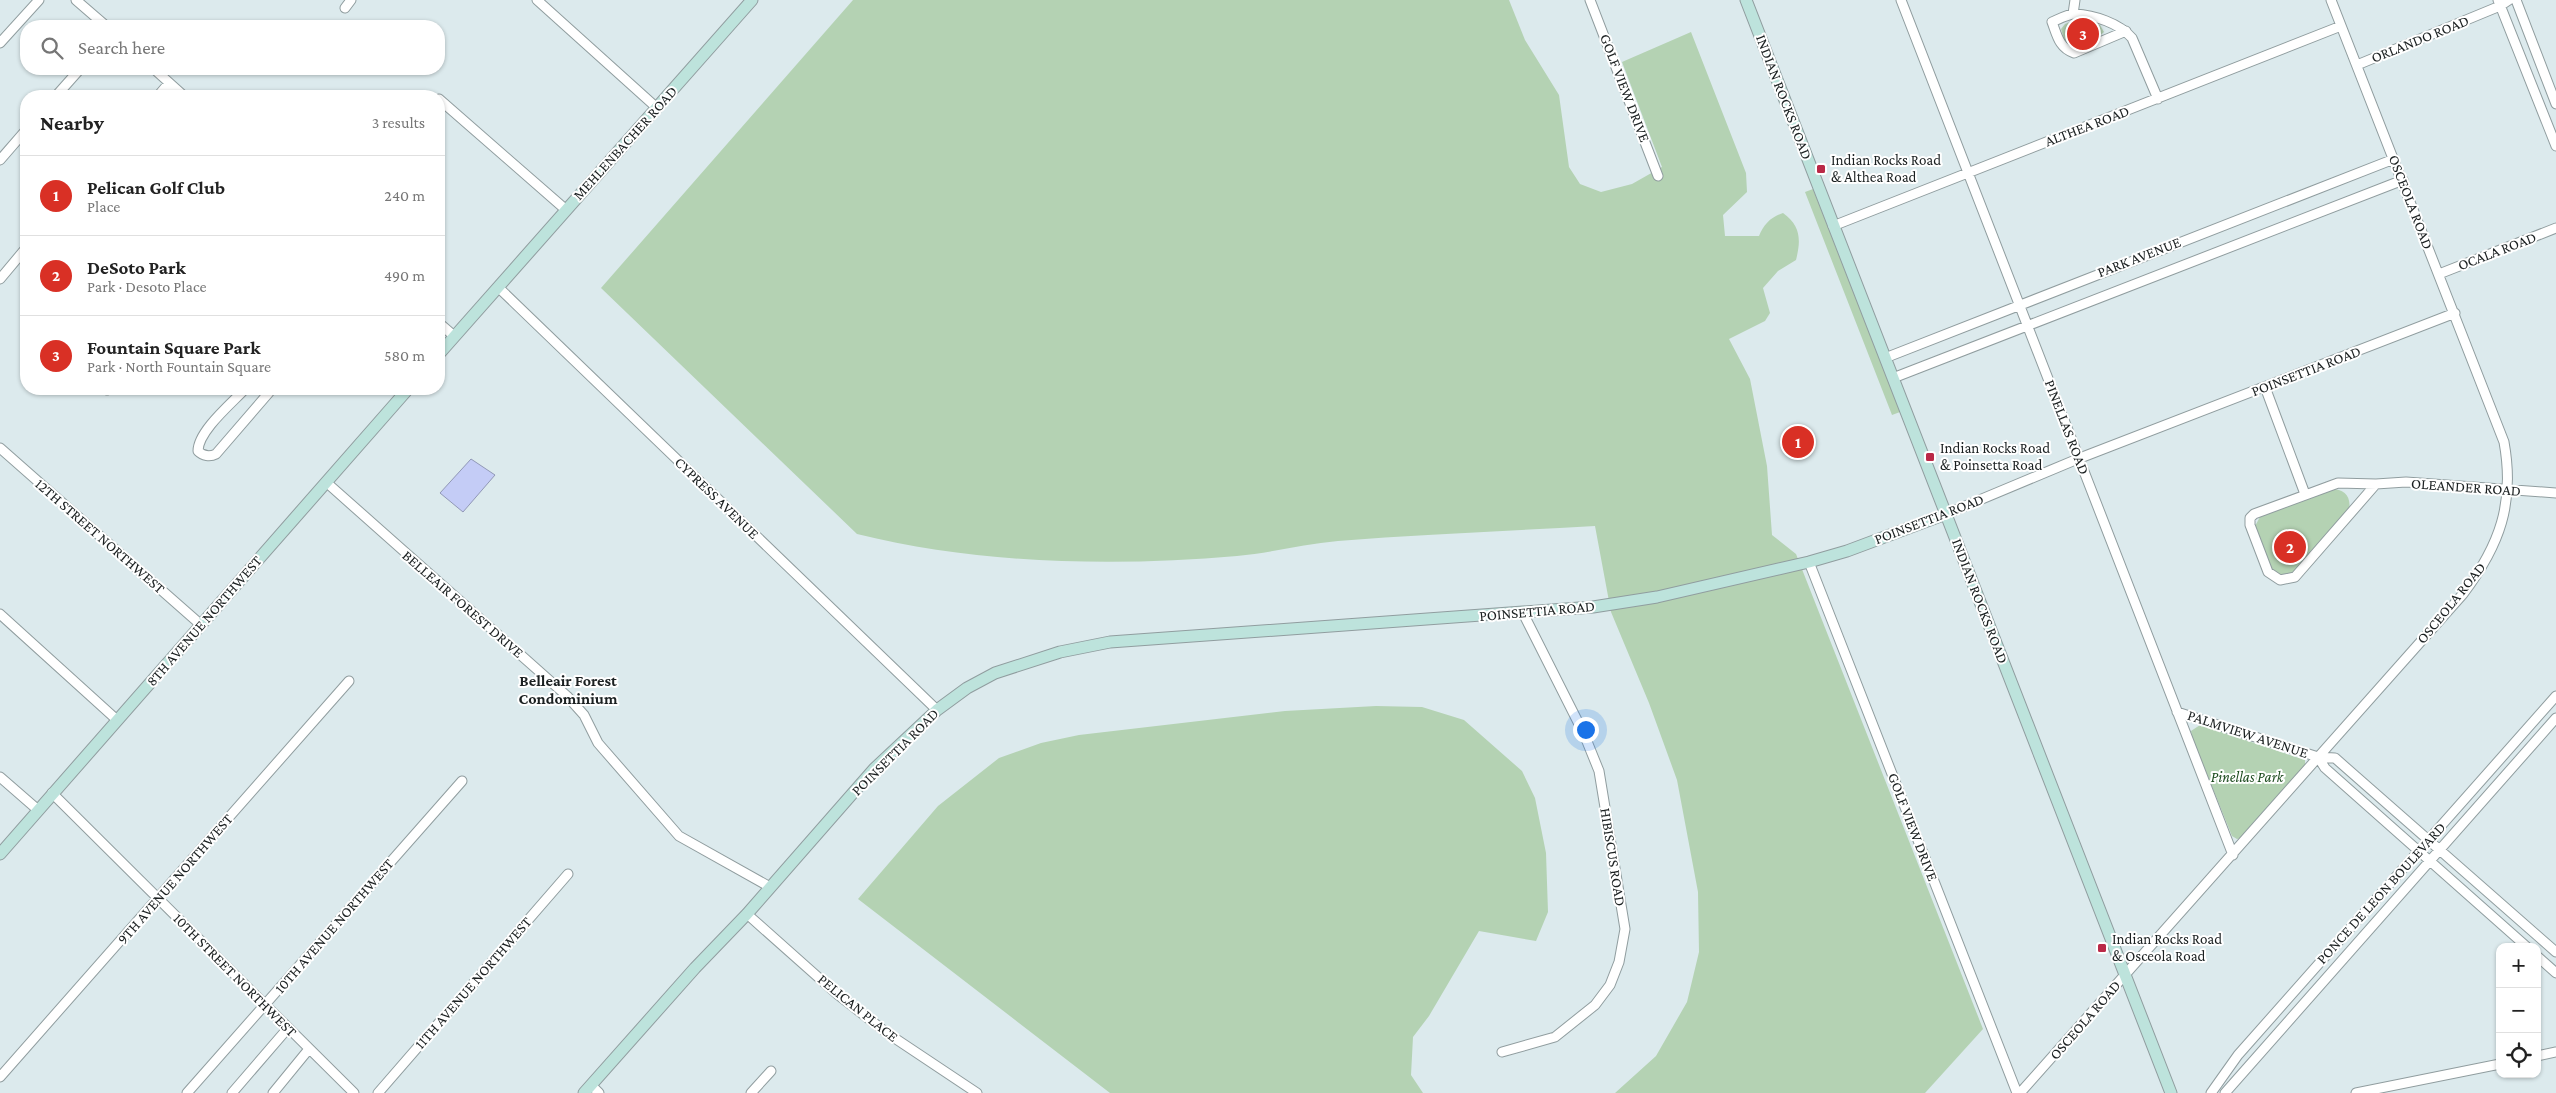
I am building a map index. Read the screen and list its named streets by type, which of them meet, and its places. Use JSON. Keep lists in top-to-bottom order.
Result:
{
  "streets": {
    "street": [
      "ORLANDO ROAD",
      "GOLF VIEW DRIVE",
      "INDIAN ROCKS ROAD",
      "ALTHEA ROAD",
      "MEHLENBACHER ROAD",
      "OSCEOLA ROAD",
      "OCALA ROAD",
      "PARK AVENUE",
      "POINSETTIA ROAD",
      "PINELLAS ROAD",
      "OLEANDER ROAD",
      "CYPRESS AVENUE",
      "12TH STREET NORTHWEST",
      "BELLEAIR FOREST DRIVE",
      "8TH AVENUE NORTHWEST",
      "PALMVIEW AVENUE",
      "HIBISCUS ROAD",
      "9TH AVENUE NORTHWEST",
      "PONCE DE LEON BOULEVARD",
      "10TH AVENUE NORTHWEST",
      "10TH STREET NORTHWEST",
      "11TH AVENUE NORTHWEST",
      "PELICAN PLACE"
    ]
  },
  "crossings": [
    ["ORLANDO ROAD", "OSCEOLA ROAD"],
    ["GOLF VIEW DRIVE", "OSCEOLA ROAD"],
    ["GOLF VIEW DRIVE", "POINSETTIA ROAD"],
    ["INDIAN ROCKS ROAD", "ALTHEA ROAD"],
    ["INDIAN ROCKS ROAD", "OSCEOLA ROAD"],
    ["INDIAN ROCKS ROAD", "PARK AVENUE"],
    ["INDIAN ROCKS ROAD", "POINSETTIA ROAD"],
    ["ALTHEA ROAD", "OSCEOLA ROAD"],
    ["ALTHEA ROAD", "PINELLAS ROAD"],
    ["MEHLENBACHER ROAD", "CYPRESS AVENUE"],
    ["OSCEOLA ROAD", "OCALA ROAD"],
    ["OSCEOLA ROAD", "PARK AVENUE"],
    ["OSCEOLA ROAD", "POINSETTIA ROAD"],
    ["OSCEOLA ROAD", "PINELLAS ROAD"],
    ["OSCEOLA ROAD", "OLEANDER ROAD"],
    ["OSCEOLA ROAD", "PALMVIEW AVENUE"],
    ["PARK AVENUE", "PINELLAS ROAD"],
    ["POINSETTIA ROAD", "PINELLAS ROAD"],
    ["POINSETTIA ROAD", "CYPRESS AVENUE"],
    ["POINSETTIA ROAD", "BELLEAIR FOREST DRIVE"],
    ["POINSETTIA ROAD", "HIBISCUS ROAD"],
    ["POINSETTIA ROAD", "PELICAN PLACE"],
    ["PINELLAS ROAD", "PALMVIEW AVENUE"],
    ["12TH STREET NORTHWEST", "8TH AVENUE NORTHWEST"],
    ["BELLEAIR FOREST DRIVE", "8TH AVENUE NORTHWEST"],
    ["8TH AVENUE NORTHWEST", "10TH STREET NORTHWEST"],
    ["PALMVIEW AVENUE", "PONCE DE LEON BOULEVARD"],
    ["9TH AVENUE NORTHWEST", "10TH STREET NORTHWEST"],
    ["10TH AVENUE NORTHWEST", "10TH STREET NORTHWEST"]
  ],
  "districts": ["Belleair Forest Condominium"],
  "parks": ["Pinellas Park"],
  "places": {
    "transit": ["Indian Rocks Road & Althea Road", "Indian Rocks Road & Poinsetta Road", "Indian Rocks Road & Osceola Road"]
  },
  "page": {
    "pins": ["3", "1", "2"],
    "search": "Search here",
    "heading": ["Nearby", "3 results"],
    "list": [
      {
        "mark": "1",
        "name": "Pelican Golf Club",
        "note": "Place",
        "value": "240 m"
      },
      {
        "mark": "2",
        "name": "DeSoto Park",
        "note": "Park · Desoto Place",
        "value": "490 m"
      },
      {
        "mark": "3",
        "name": "Fountain Square Park",
        "note": "Park · North Fountain Square",
        "value": "580 m"
      }
    ],
    "map_buttons": ["+", "−"]
  }
}
